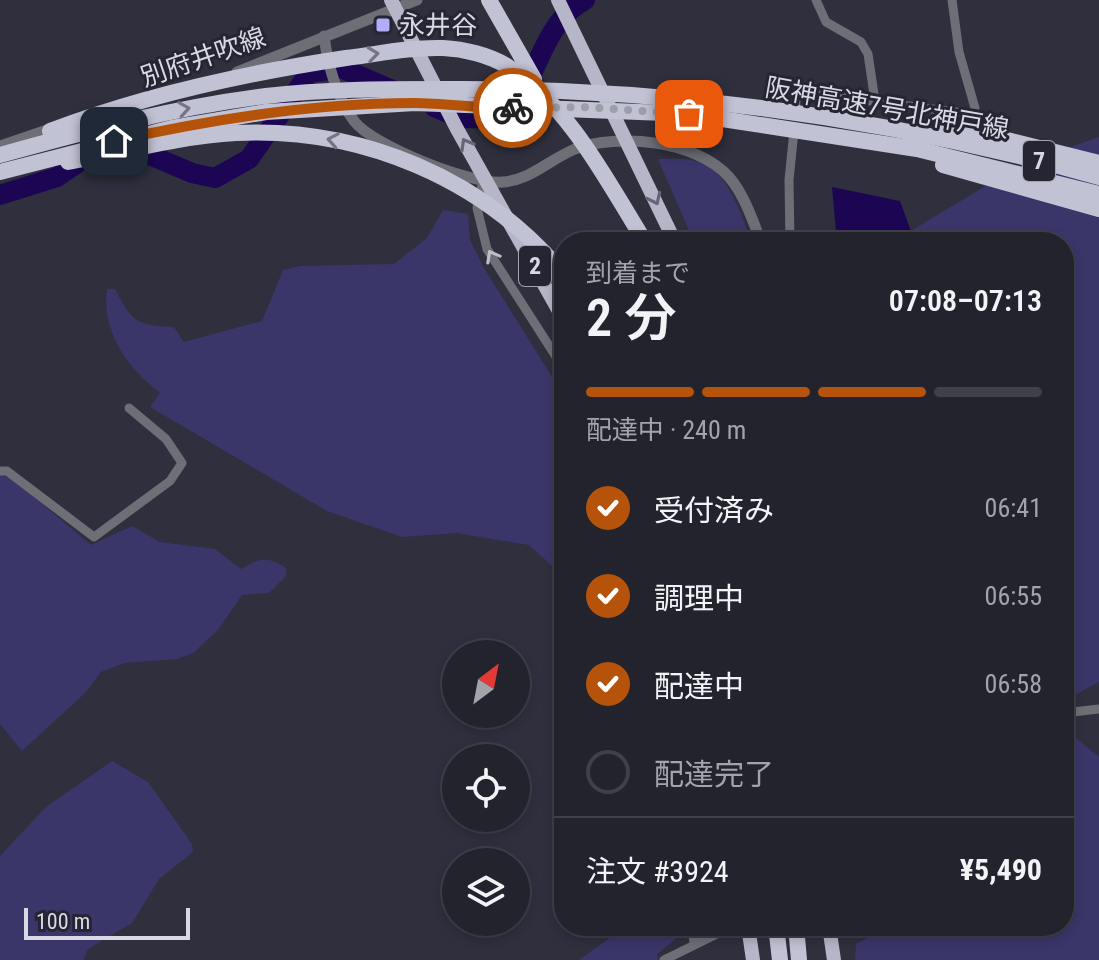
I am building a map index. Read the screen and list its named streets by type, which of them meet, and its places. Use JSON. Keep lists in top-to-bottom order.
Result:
{
  "streets": {
    "highway": ["阪神高速7号北神戸線", "7", "2"],
    "street": ["別府井吹線"]
  },
  "crossings": [
    ["別府井吹線", "阪神高速7号北神戸線"]
  ],
  "places": {
    "transit": ["永井谷"]
  },
  "scale_bar": "100 m",
  "north": "top right",
  "page": {
    "heading": ["2 分", "到着まで", "07:08–07:13"],
    "panel": ["注文 #3924", "¥5,490"],
    "bar": "配達中 · 240 m",
    "list": [
      ["受付済み", "06:41"],
      ["調理中", "06:55"],
      ["配達中", "06:58"],
      "配達完了"
    ],
    "scale": "100 m"
  }
}
